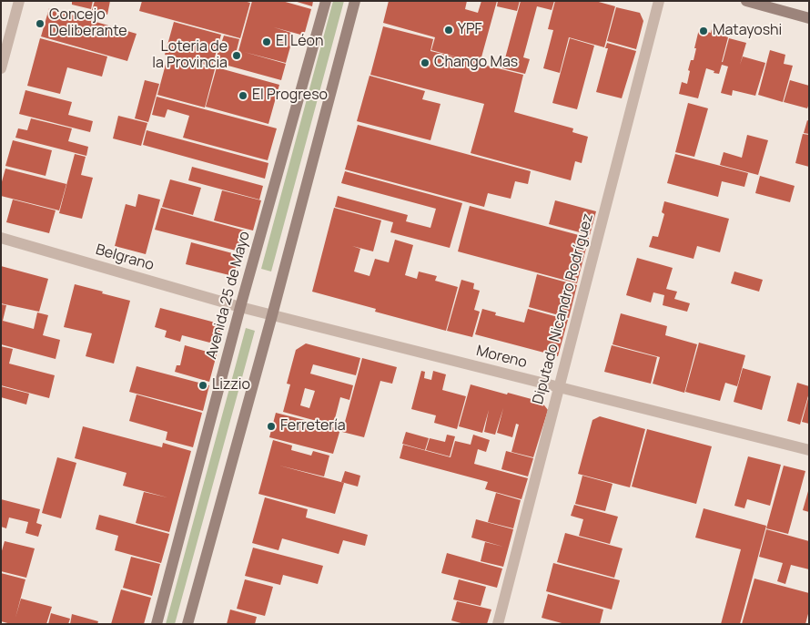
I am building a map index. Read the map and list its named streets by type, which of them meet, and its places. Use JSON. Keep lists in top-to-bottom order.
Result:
{
  "streets": {
    "main road": ["Avenida 25 de Mayo"],
    "street": ["Belgrano", "Diputado Nicandro Rodríguez", "Moreno"]
  },
  "crossings": [
    ["Belgrano", "Avenida 25 de Mayo"],
    ["Belgrano", "Moreno"],
    ["Avenida 25 de Mayo", "Moreno"],
    ["Diputado Nicandro Rodríguez", "Moreno"]
  ],
  "places": [
    "Concejo Deliberante",
    "YPF",
    "Matayoshi",
    "El Léon",
    "Loteria de la Provincia",
    "Chango Mas",
    "El Progreso",
    "Lizzio",
    "Ferretería"
  ]
}
